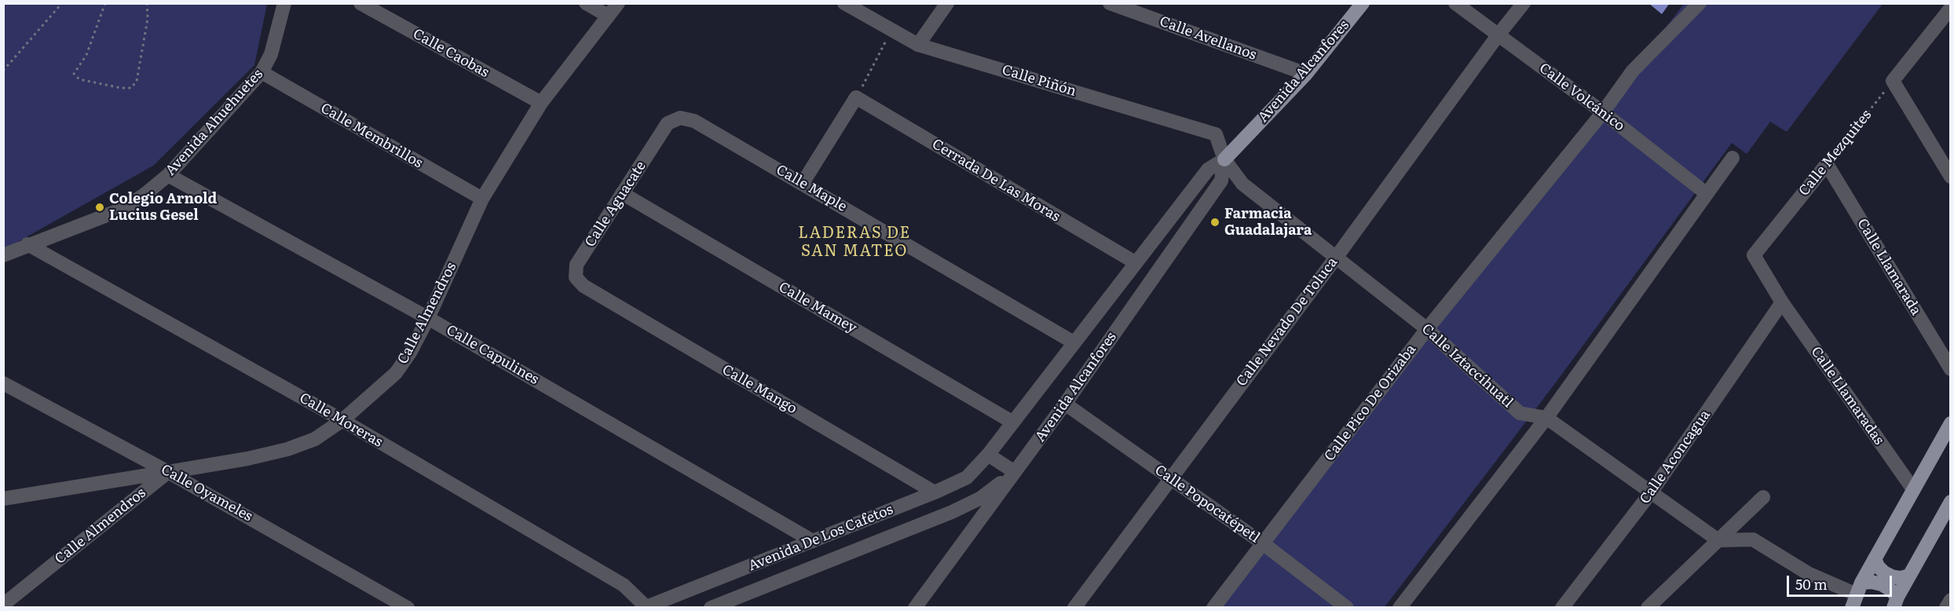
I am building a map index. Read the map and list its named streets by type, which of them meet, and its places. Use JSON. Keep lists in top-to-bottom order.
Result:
{
  "streets": {
    "main road": ["Avenida Alcanfores"],
    "street": [
      "Calle Avellanos",
      "Calle Caobas",
      "Calle Piñón",
      "Calle Volcánico",
      "Avenida Ahuehuetes",
      "Calle Membrillos",
      "Calle Mezquites",
      "Cerrada De Las Moras",
      "Calle Maple",
      "Calle Aguacate",
      "Calle Llamarada",
      "Calle Mamey",
      "Calle Almendros",
      "Calle Nevado De Toluca",
      "Calle Capulines",
      "Calle Iztaccíhuatl",
      "Calle Mango",
      "Calle Llamaradas",
      "Calle Pico De Orizaba",
      "Calle Moreras",
      "Calle Aconcagua",
      "Calle Oyameles",
      "Calle Popocatépetl",
      "Avenida De Los Cafetos"
    ]
  },
  "crossings": [
    ["Calle Avellanos", "Avenida Alcanfores"],
    ["Calle Caobas", "Calle Almendros"],
    ["Avenida Alcanfores", "Calle Piñón"],
    ["Avenida Alcanfores", "Cerrada De Las Moras"],
    ["Avenida Alcanfores", "Calle Maple"],
    ["Avenida Alcanfores", "Calle Mamey"],
    ["Avenida Alcanfores", "Calle Iztaccíhuatl"],
    ["Avenida Alcanfores", "Calle Popocatépetl"],
    ["Avenida Alcanfores", "Avenida De Los Cafetos"],
    ["Calle Piñón", "Calle Iztaccíhuatl"],
    ["Calle Volcánico", "Calle Nevado De Toluca"],
    ["Calle Volcánico", "Calle Pico De Orizaba"],
    ["Avenida Ahuehuetes", "Calle Membrillos"],
    ["Avenida Ahuehuetes", "Calle Capulines"],
    ["Avenida Ahuehuetes", "Calle Moreras"],
    ["Calle Membrillos", "Calle Almendros"],
    ["Calle Mezquites", "Calle Llamarada"],
    ["Calle Mezquites", "Calle Llamaradas"],
    ["Calle Mezquites", "Calle Aconcagua"],
    ["Calle Maple", "Calle Aguacate"],
    ["Calle Aguacate", "Calle Mamey"],
    ["Calle Aguacate", "Calle Mango"],
    ["Calle Almendros", "Calle Capulines"],
    ["Calle Almendros", "Calle Moreras"],
    ["Calle Almendros", "Calle Oyameles"],
    ["Calle Nevado De Toluca", "Calle Iztaccíhuatl"],
    ["Calle Nevado De Toluca", "Calle Popocatépetl"],
    ["Calle Capulines", "Avenida De Los Cafetos"],
    ["Calle Iztaccíhuatl", "Calle Pico De Orizaba"],
    ["Calle Iztaccíhuatl", "Calle Aconcagua"],
    ["Calle Mango", "Avenida De Los Cafetos"],
    ["Calle Llamaradas", "Calle Aconcagua"],
    ["Calle Pico De Orizaba", "Calle Popocatépetl"],
    ["Calle Moreras", "Avenida De Los Cafetos"]
  ],
  "districts": ["LADERAS DE SAN MATEO"],
  "places": ["Colegio Arnold Lucius Gesel", "Farmacia Guadalajara"],
  "scale_bar": "50 m"
}
